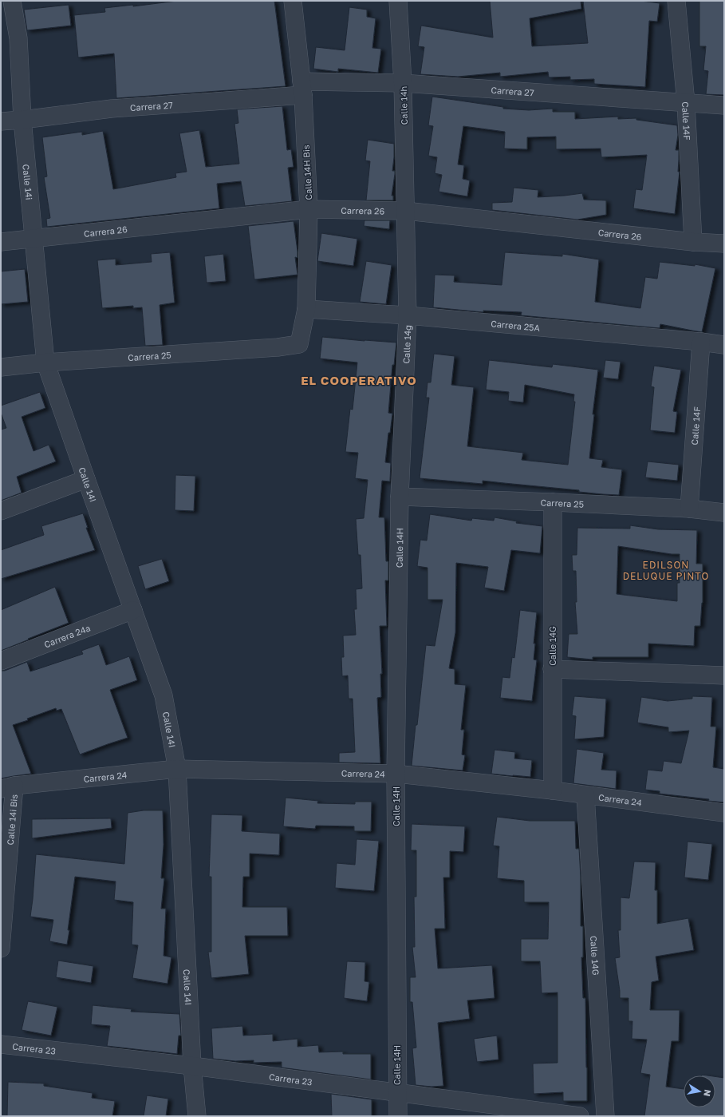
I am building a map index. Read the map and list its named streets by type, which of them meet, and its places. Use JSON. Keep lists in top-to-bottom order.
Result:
{
  "streets": {
    "street": [
      "Carrera 27",
      "Calle 14h",
      "Calle 14F",
      "Calle 14H Bis",
      "Calle 14i",
      "Carrera 26",
      "Carrera 25A",
      "Calle 14g",
      "Carrera 25",
      "Calle 14I",
      "Calle 14H",
      "Carrera 24a",
      "Calle 14G",
      "Carrera 24",
      "Calle 14i Bis",
      "Carrera 23"
    ]
  },
  "crossings": [
    ["Carrera 27", "Calle 14h"],
    ["Carrera 27", "Calle 14F"],
    ["Carrera 27", "Calle 14H Bis"],
    ["Carrera 27", "Calle 14i"],
    ["Calle 14h", "Carrera 26"],
    ["Calle 14h", "Calle 14g"],
    ["Calle 14F", "Carrera 26"],
    ["Calle 14F", "Carrera 25A"],
    ["Calle 14F", "Carrera 25"],
    ["Calle 14H Bis", "Carrera 26"],
    ["Calle 14H Bis", "Carrera 25A"],
    ["Calle 14H Bis", "Carrera 25"],
    ["Calle 14i", "Carrera 26"],
    ["Calle 14i", "Carrera 25"],
    ["Calle 14i", "Calle 14I"],
    ["Carrera 26", "Calle 14g"],
    ["Carrera 25A", "Calle 14g"],
    ["Calle 14g", "Carrera 25"],
    ["Calle 14g", "Calle 14H"],
    ["Carrera 25", "Calle 14I"],
    ["Carrera 25", "Calle 14H"],
    ["Carrera 25", "Calle 14G"],
    ["Calle 14I", "Carrera 24a"],
    ["Calle 14I", "Carrera 24"],
    ["Calle 14I", "Carrera 23"],
    ["Calle 14H", "Carrera 24"],
    ["Calle 14H", "Carrera 23"],
    ["Calle 14G", "Carrera 24"],
    ["Carrera 24", "Calle 14i Bis"]
  ],
  "districts": ["EL COOPERATIVO", "EDILSON DELUQUE PINTO"],
  "north": "right"
}
